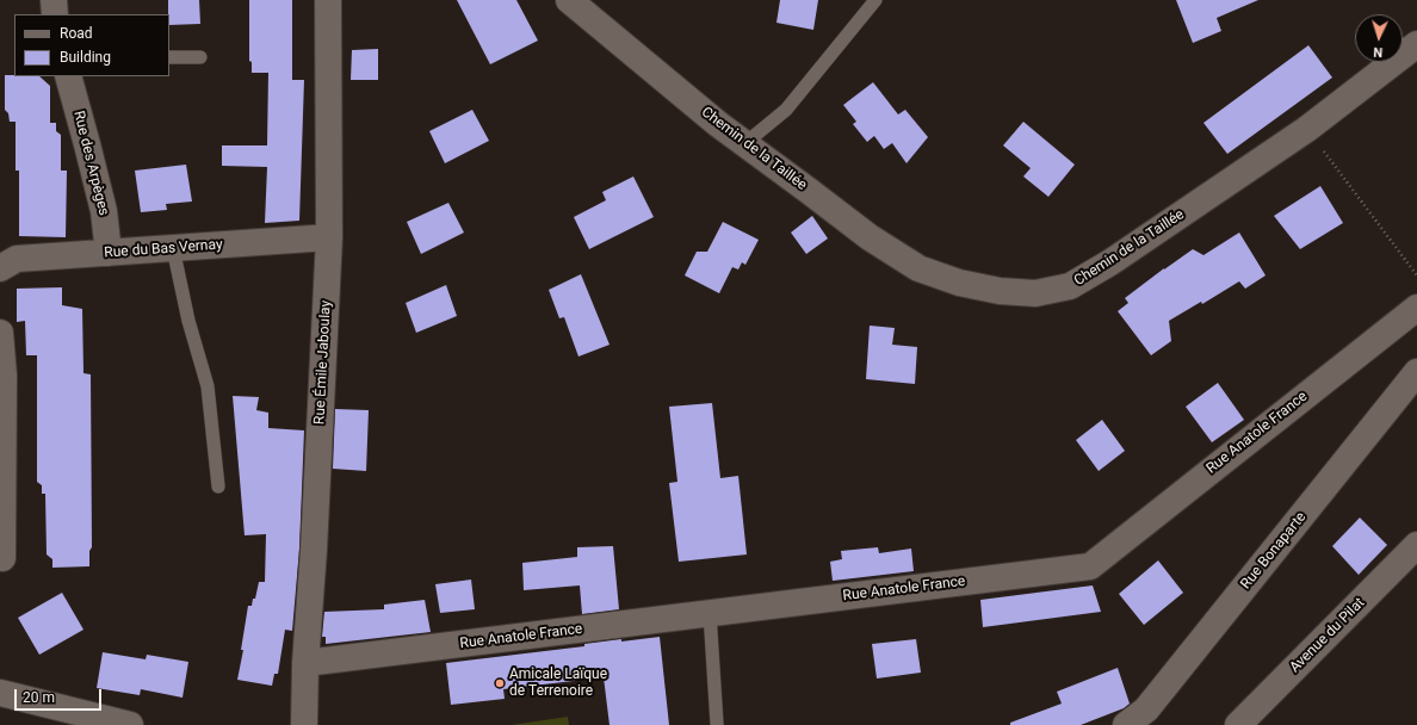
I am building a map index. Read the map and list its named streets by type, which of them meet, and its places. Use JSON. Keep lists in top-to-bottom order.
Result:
{
  "streets": {
    "street": [
      "Chemin de la Taillée",
      "Rue des Arpèges",
      "Rue du Bas Vernay",
      "Rue Émile Jaboulay",
      "Rue Anatole France",
      "Rue Bonaparte",
      "Avenue du Pilat"
    ]
  },
  "crossings": [
    ["Rue des Arpèges", "Rue du Bas Vernay"],
    ["Rue du Bas Vernay", "Rue Émile Jaboulay"],
    ["Rue Émile Jaboulay", "Rue Anatole France"]
  ],
  "places": ["Amicale Laïque de Terrenoire"],
  "legend": ["Road", "Building"],
  "scale_bar": "20 m",
  "north": "bottom"
}
